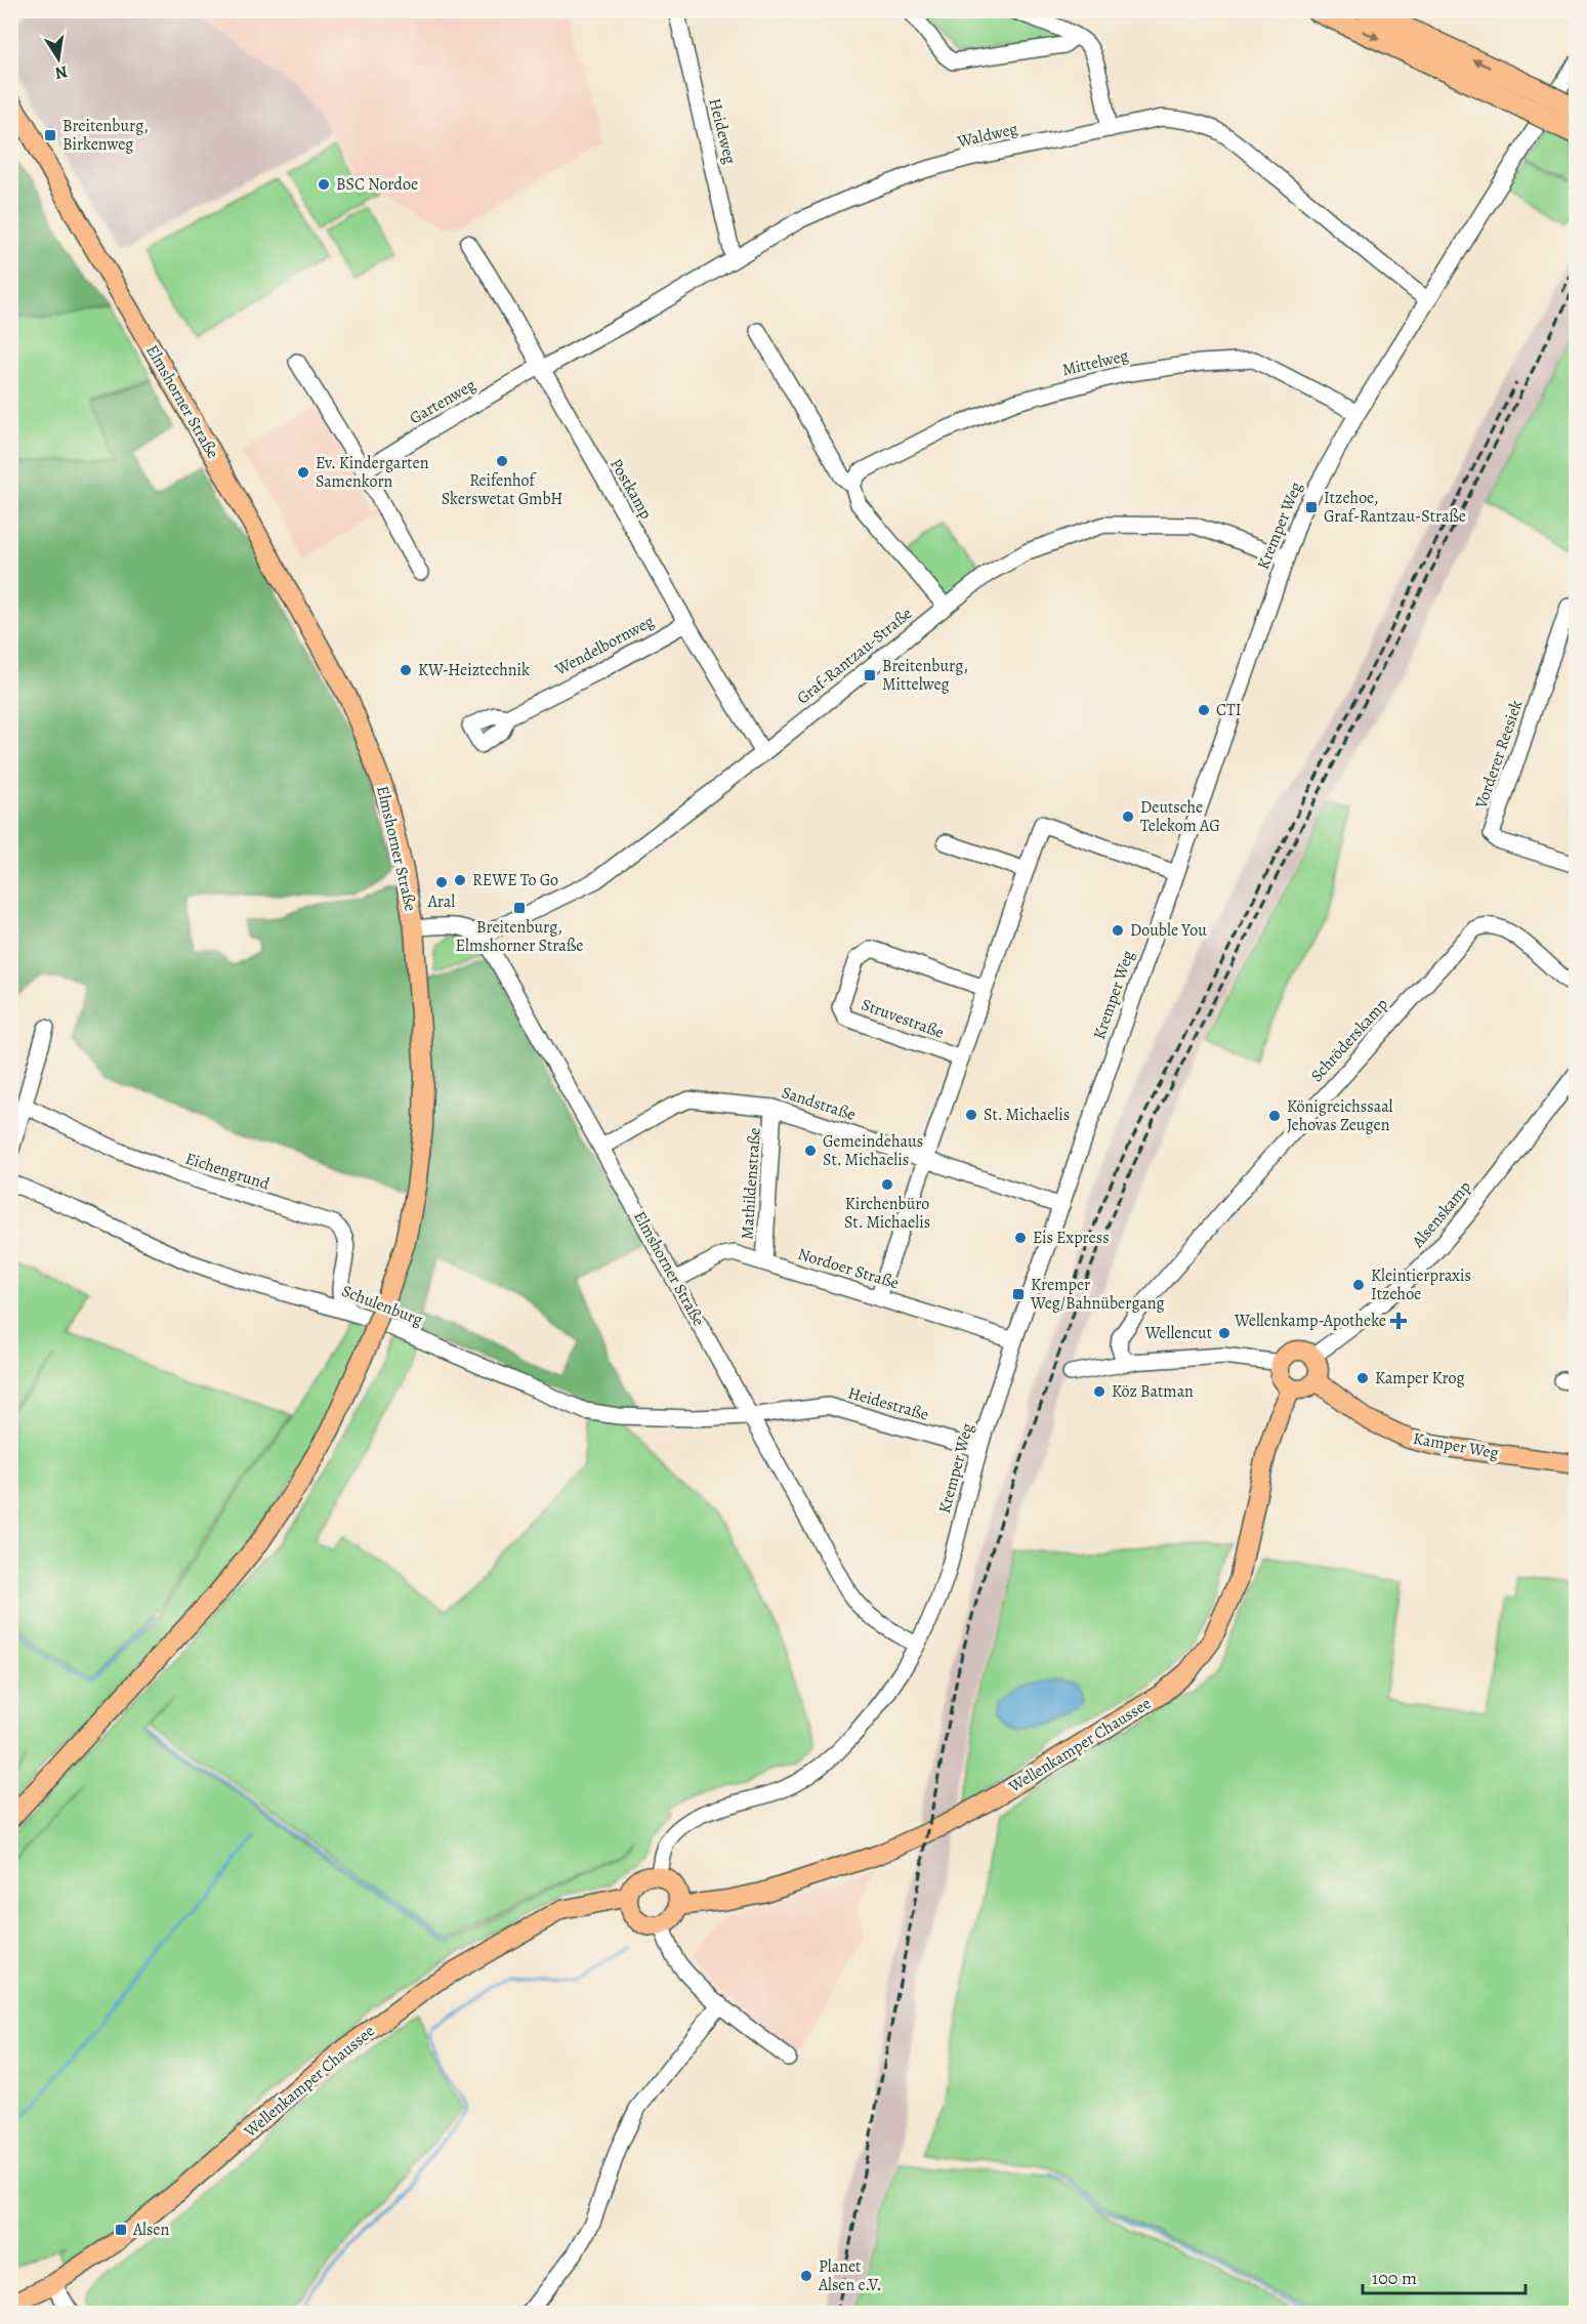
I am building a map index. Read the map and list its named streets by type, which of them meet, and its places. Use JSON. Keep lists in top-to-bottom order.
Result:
{
  "streets": {
    "main road": ["Elmshorner Straße", "Kamper Weg", "Wellenkamper Chaussee"],
    "street": [
      "Heideweg",
      "Waldweg",
      "Mittelweg",
      "Gartenweg",
      "Postkamp",
      "Kremper Weg",
      "Wendelbornweg",
      "Graf-Rantzau-Straße",
      "Vorderer Reesiek",
      "Struvestraße",
      "Schröderskamp",
      "Sandstraße",
      "Eichengrund",
      "Mathildenstraße",
      "Alsenskamp",
      "Nordoer Straße",
      "Schulenburg",
      "Heidestraße"
    ]
  },
  "crossings": [
    ["Heideweg", "Waldweg"],
    ["Waldweg", "Gartenweg"],
    ["Waldweg", "Postkamp"],
    ["Waldweg", "Kremper Weg"],
    ["Mittelweg", "Kremper Weg"],
    ["Elmshorner Straße", "Kremper Weg"],
    ["Elmshorner Straße", "Graf-Rantzau-Straße"],
    ["Elmshorner Straße", "Sandstraße"],
    ["Elmshorner Straße", "Nordoer Straße"],
    ["Elmshorner Straße", "Schulenburg"],
    ["Elmshorner Straße", "Heidestraße"],
    ["Gartenweg", "Postkamp"],
    ["Postkamp", "Wendelbornweg"],
    ["Postkamp", "Graf-Rantzau-Straße"],
    ["Kremper Weg", "Graf-Rantzau-Straße"],
    ["Kremper Weg", "Struvestraße"],
    ["Kremper Weg", "Sandstraße"],
    ["Kremper Weg", "Nordoer Straße"],
    ["Kremper Weg", "Heidestraße"],
    ["Kremper Weg", "Wellenkamper Chaussee"],
    ["Struvestraße", "Sandstraße"],
    ["Struvestraße", "Nordoer Straße"],
    ["Sandstraße", "Mathildenstraße"],
    ["Eichengrund", "Schulenburg"],
    ["Mathildenstraße", "Nordoer Straße"],
    ["Alsenskamp", "Kamper Weg"],
    ["Alsenskamp", "Wellenkamper Chaussee"],
    ["Schulenburg", "Heidestraße"],
    ["Kamper Weg", "Wellenkamper Chaussee"]
  ],
  "places": {
    "transit": [
      "Breitenburg, Birkenweg",
      "Itzehoe, Graf-Rantzau-Straße",
      "Breitenburg, Mittelweg",
      "Breitenburg, Elmshorner Straße",
      "Kremper Weg/Bahnübergang",
      "Alsen"
    ],
    "other": [
      "BSC Nordoe",
      "Reifenhof Skerswetat GmbH",
      "Ev. Kindergarten Samenkorn",
      "KW-Heiztechnik",
      "CTI",
      "Deutsche Telekom AG",
      "REWE To Go",
      "Aral",
      "Double You",
      "St. Michaelis",
      "Königreichssaal Jehovas Zeugen",
      "Gemeindehaus St. Michaelis",
      "Kirchenbüro St. Michaelis",
      "Eis Express",
      "Kleintierpraxis Itzehoe",
      "Wellencut",
      "Kamper Krog",
      "Köz Batman",
      "Planet Alsen e.V."
    ],
    "health": ["Wellenkamp-Apotheke"]
  },
  "scale_bar": "100 m",
  "north": "bottom"
}
